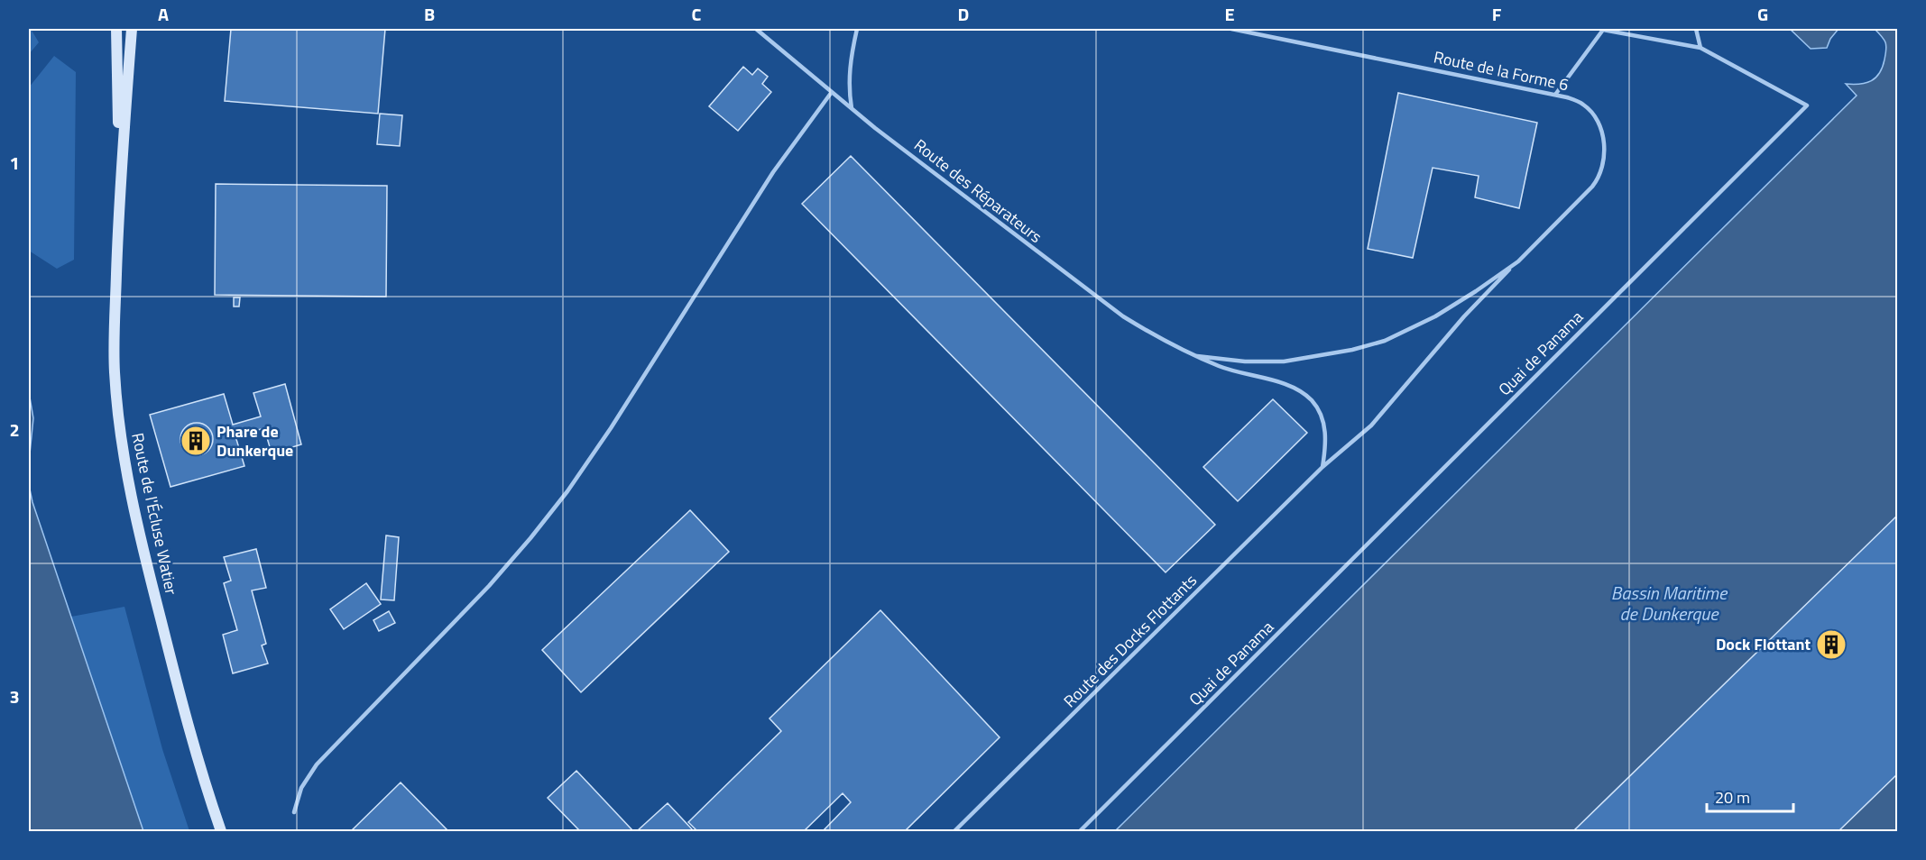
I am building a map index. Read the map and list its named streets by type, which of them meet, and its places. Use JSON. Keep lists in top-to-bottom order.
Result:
{
  "streets": {
    "street": ["Route de l'Écluse Watier"],
    "lane": [
      "Route de la Forme 6",
      "Route des Réparateurs",
      "Quai de Panama",
      "Route des Docks Flottants"
    ]
  },
  "crossings": [
    ["Route de la Forme 6", "Route des Réparateurs"],
    ["Route de la Forme 6", "Quai de Panama"],
    ["Route de la Forme 6", "Route des Docks Flottants"],
    ["Route des Réparateurs", "Route des Docks Flottants"]
  ],
  "water": ["Bassin Maritime de Dunkerque"],
  "places": {
    "building": ["Phare de Dunkerque", "Dock Flottant"]
  },
  "scale_bar": "20 m",
  "grid": {
    "columns": [
      "A",
      "B",
      "C",
      "D",
      "E",
      "F",
      "G"
    ],
    "rows": ["1", "2", "3"]
  }
}
